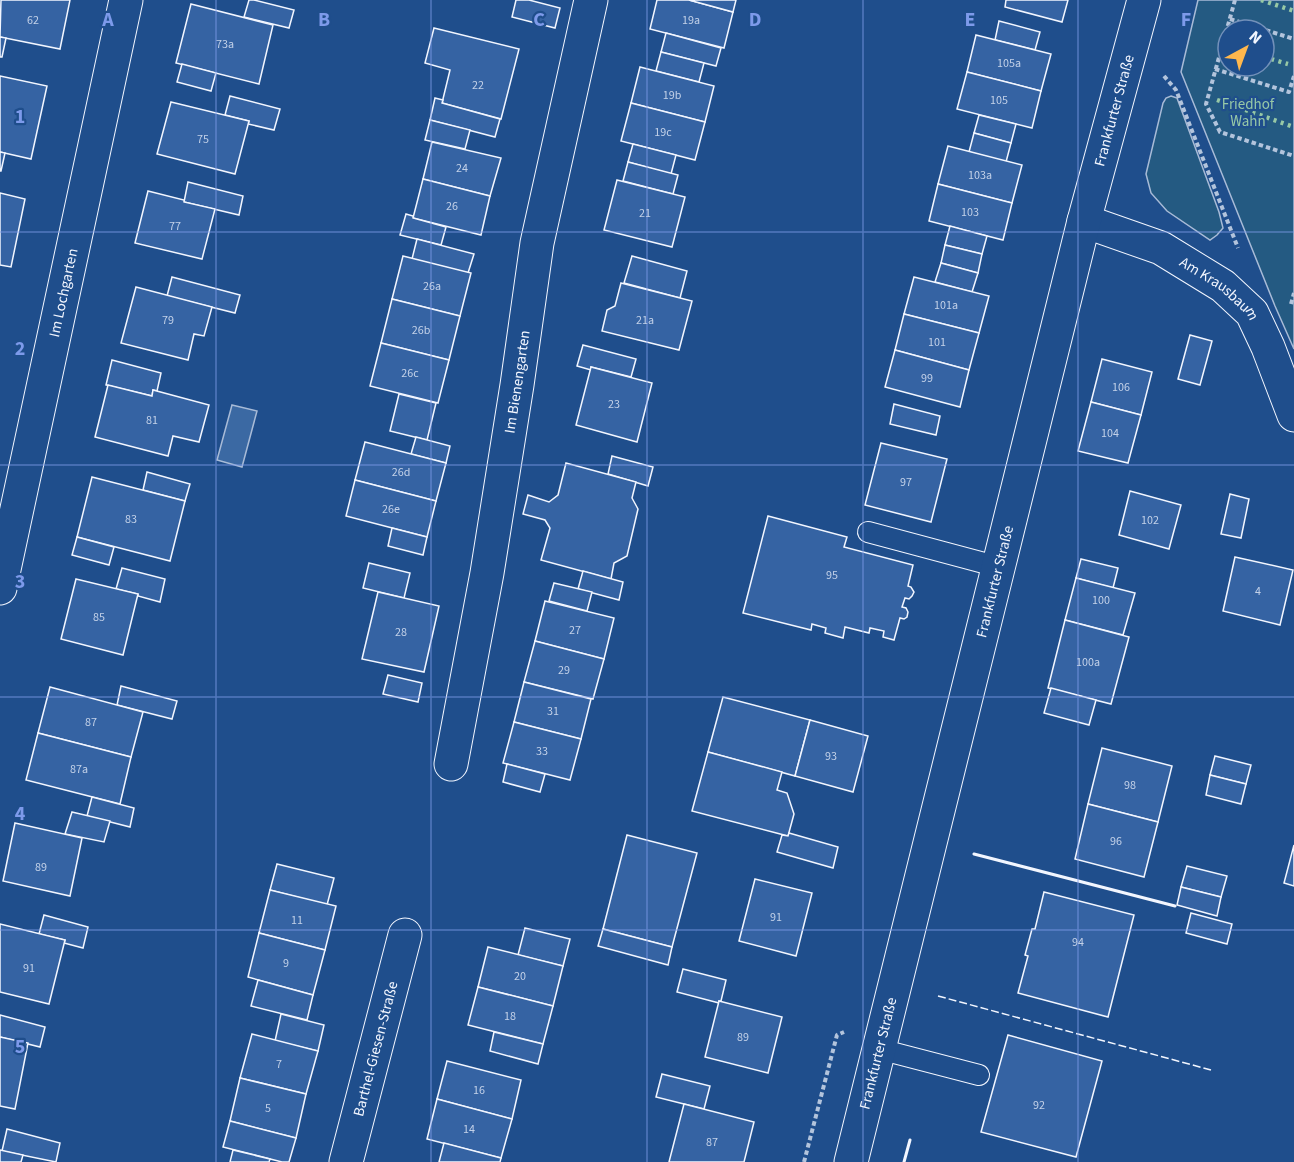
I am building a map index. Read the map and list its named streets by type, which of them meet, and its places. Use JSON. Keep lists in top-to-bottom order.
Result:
{
  "streets": {
    "street": [
      "Frankfurter Straße",
      "Am Krausbaum",
      "Im Lochgarten",
      "Im Bienengarten",
      "Barthel-Giesen-Straße"
    ]
  },
  "crossings": [
    ["Frankfurter Straße", "Am Krausbaum"]
  ],
  "parks": ["Friedhof Wahn"],
  "house_numbers": [
    "62",
    "19a",
    "73a",
    "105a",
    "22",
    "19b",
    "105",
    "19c",
    "75",
    "24",
    "103a",
    "26",
    "103",
    "21",
    "77",
    "26a",
    "101a",
    "79",
    "21a",
    "26b",
    "101",
    "26c",
    "99",
    "106",
    "23",
    "81",
    "104",
    "26d",
    "97",
    "26e",
    "83",
    "102",
    "95",
    "4",
    "100",
    "85",
    "27",
    "28",
    "100a",
    "29",
    "31",
    "87",
    "33",
    "93",
    "87a",
    "98",
    "96",
    "89",
    "91",
    "11",
    "94",
    "9",
    "91",
    "20",
    "18",
    "89",
    "7",
    "16",
    "92",
    "5",
    "14",
    "87"
  ],
  "north": "top right",
  "grid": {
    "columns": [
      "A",
      "B",
      "C",
      "D",
      "E",
      "F"
    ],
    "rows": [
      "1",
      "2",
      "3",
      "4",
      "5"
    ]
  }
}
